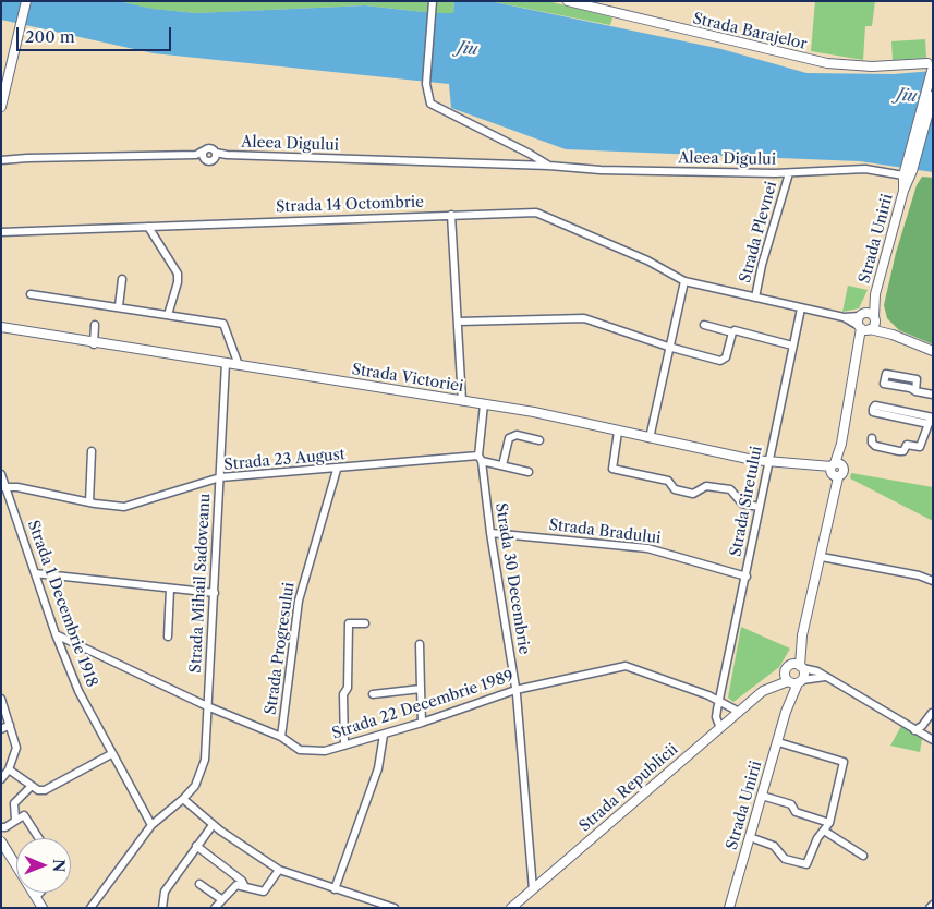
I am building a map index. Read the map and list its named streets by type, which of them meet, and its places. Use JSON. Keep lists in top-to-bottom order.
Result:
{
  "streets": {
    "main road": [
      "Strada Barajelor",
      "Strada Unirii",
      "Strada Victoriei",
      "Strada Republicii"
    ],
    "street": [
      "Aleea Digului",
      "Strada 14 Octombrie",
      "Strada Plevnei",
      "Strada 23 August",
      "Strada Siretului",
      "Strada Bradului",
      "Strada 30 Decembrie",
      "Strada Mihail Sadoveanu",
      "Strada 1 Decembrie 1918",
      "Strada Progresului",
      "Strada 22 Decembrie 1989"
    ]
  },
  "crossings": [
    ["Strada Barajelor", "Strada Unirii"],
    ["Aleea Digului", "Strada Plevnei"],
    ["Aleea Digului", "Strada Unirii"],
    ["Strada 14 Octombrie", "Strada Plevnei"],
    ["Strada 14 Octombrie", "Strada Siretului"],
    ["Strada Unirii", "Strada Victoriei"],
    ["Strada Unirii", "Strada Republicii"],
    ["Strada Victoriei", "Strada Siretului"],
    ["Strada Victoriei", "Strada 30 Decembrie"],
    ["Strada Victoriei", "Strada Mihail Sadoveanu"],
    ["Strada 23 August", "Strada 30 Decembrie"],
    ["Strada 23 August", "Strada Mihail Sadoveanu"],
    ["Strada 23 August", "Strada 1 Decembrie 1918"],
    ["Strada 23 August", "Strada Progresului"],
    ["Strada Siretului", "Strada Bradului"],
    ["Strada Siretului", "Strada 22 Decembrie 1989"],
    ["Strada Bradului", "Strada 30 Decembrie"],
    ["Strada 30 Decembrie", "Strada 22 Decembrie 1989"],
    ["Strada 30 Decembrie", "Strada Republicii"],
    ["Strada Mihail Sadoveanu", "Strada 22 Decembrie 1989"],
    ["Strada 1 Decembrie 1918", "Strada 22 Decembrie 1989"],
    ["Strada Progresului", "Strada 22 Decembrie 1989"],
    ["Strada 22 Decembrie 1989", "Strada Republicii"]
  ],
  "water": ["Jiu"],
  "scale_bar": "200 m",
  "north": "right"
}
